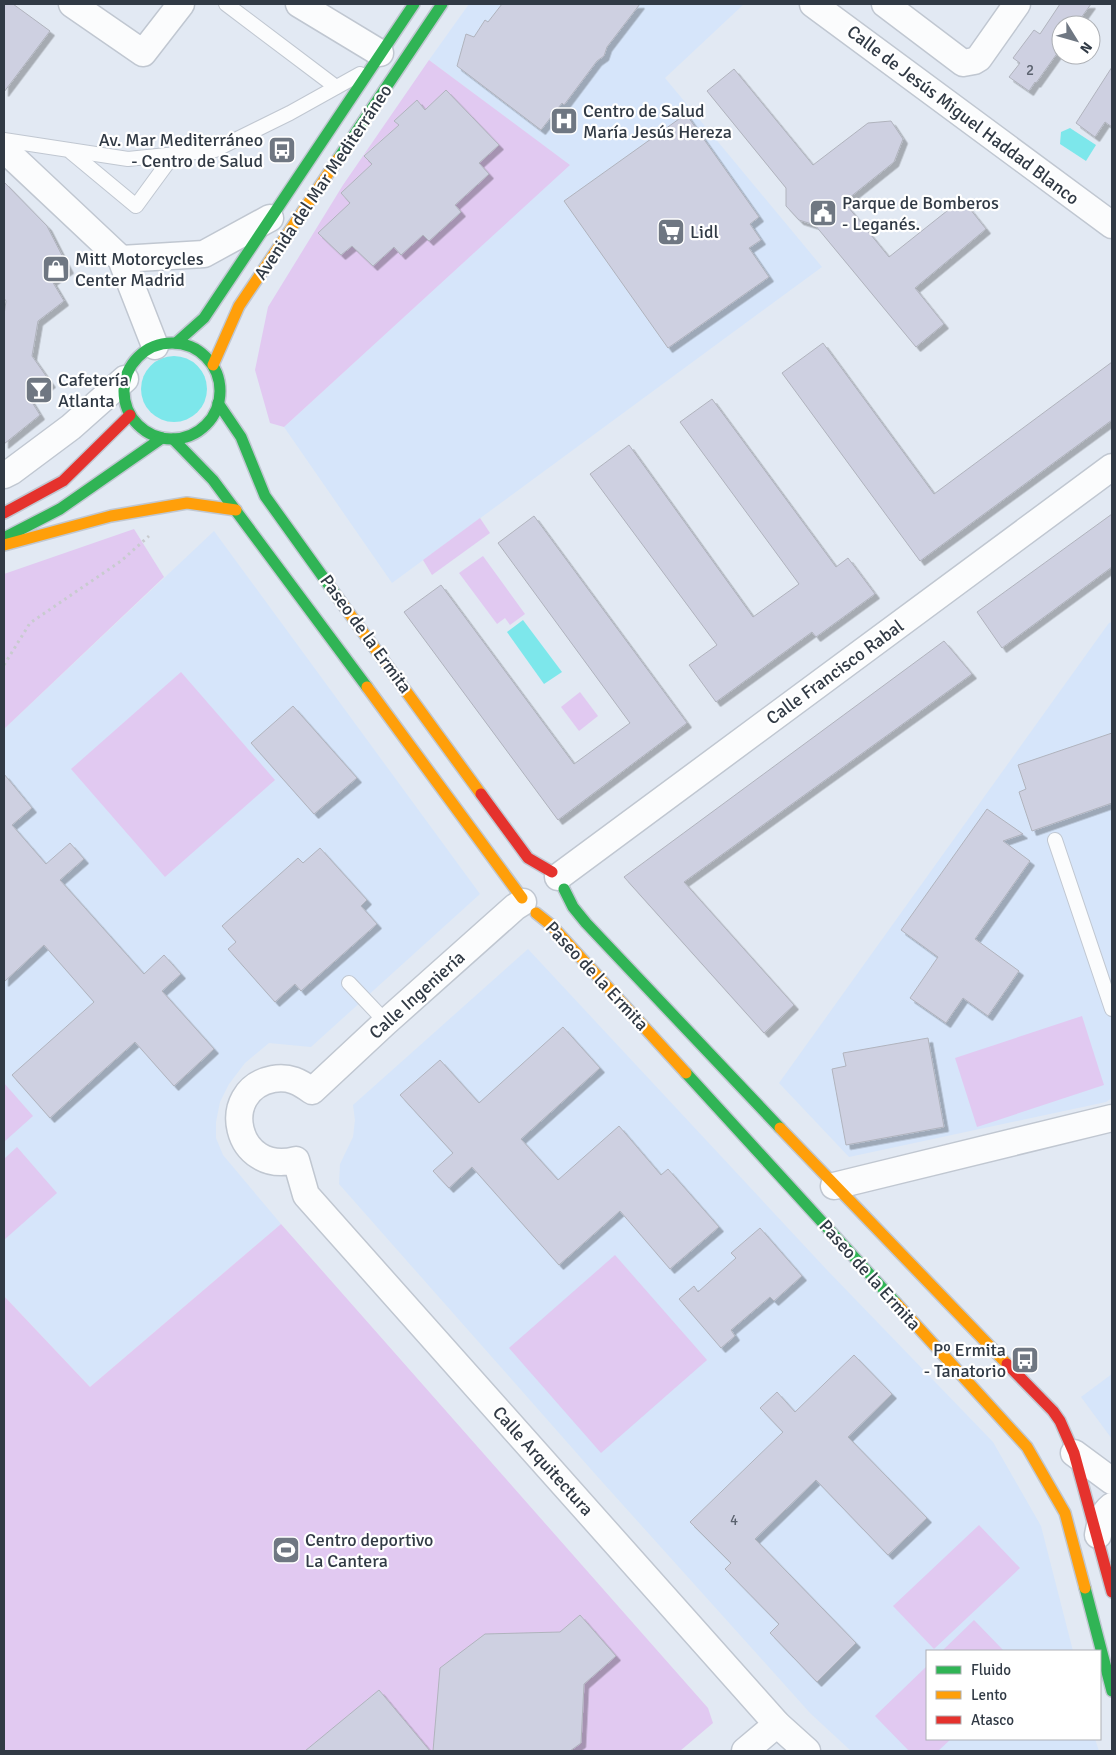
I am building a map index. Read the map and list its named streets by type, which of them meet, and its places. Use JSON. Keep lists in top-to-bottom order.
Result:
{
  "streets": {
    "main road": ["Avenida del Mar Mediterráneo", "Paseo de la Ermita"],
    "street": [
      "Calle de Jesús Miguel Haddad Blanco",
      "Calle Francisco Rabal",
      "Calle Ingeniería",
      "Calle Arquitectura"
    ]
  },
  "crossings": [
    ["Avenida del Mar Mediterráneo", "Paseo de la Ermita"],
    ["Paseo de la Ermita", "Calle Francisco Rabal"],
    ["Paseo de la Ermita", "Calle Ingeniería"],
    ["Calle Ingeniería", "Calle Arquitectura"]
  ],
  "places": {
    "hospital": ["Centro de Salud María Jesús Hereza"],
    "bus stop": ["Av. Mar Mediterráneo - Centro de Salud", "Pº Ermita - Tanatorio"],
    "public building": ["Parque de Bomberos - Leganés."],
    "supermarket": ["Lidl"],
    "shop": ["Mitt Motorcycles Center Madrid"],
    "bar": ["Cafetería Atlanta"],
    "sports": ["Centro deportivo La Cantera"]
  },
  "house_numbers": ["2", "4"],
  "legend": ["Fluido", "Lento", "Atasco"],
  "north": "bottom right"
}
